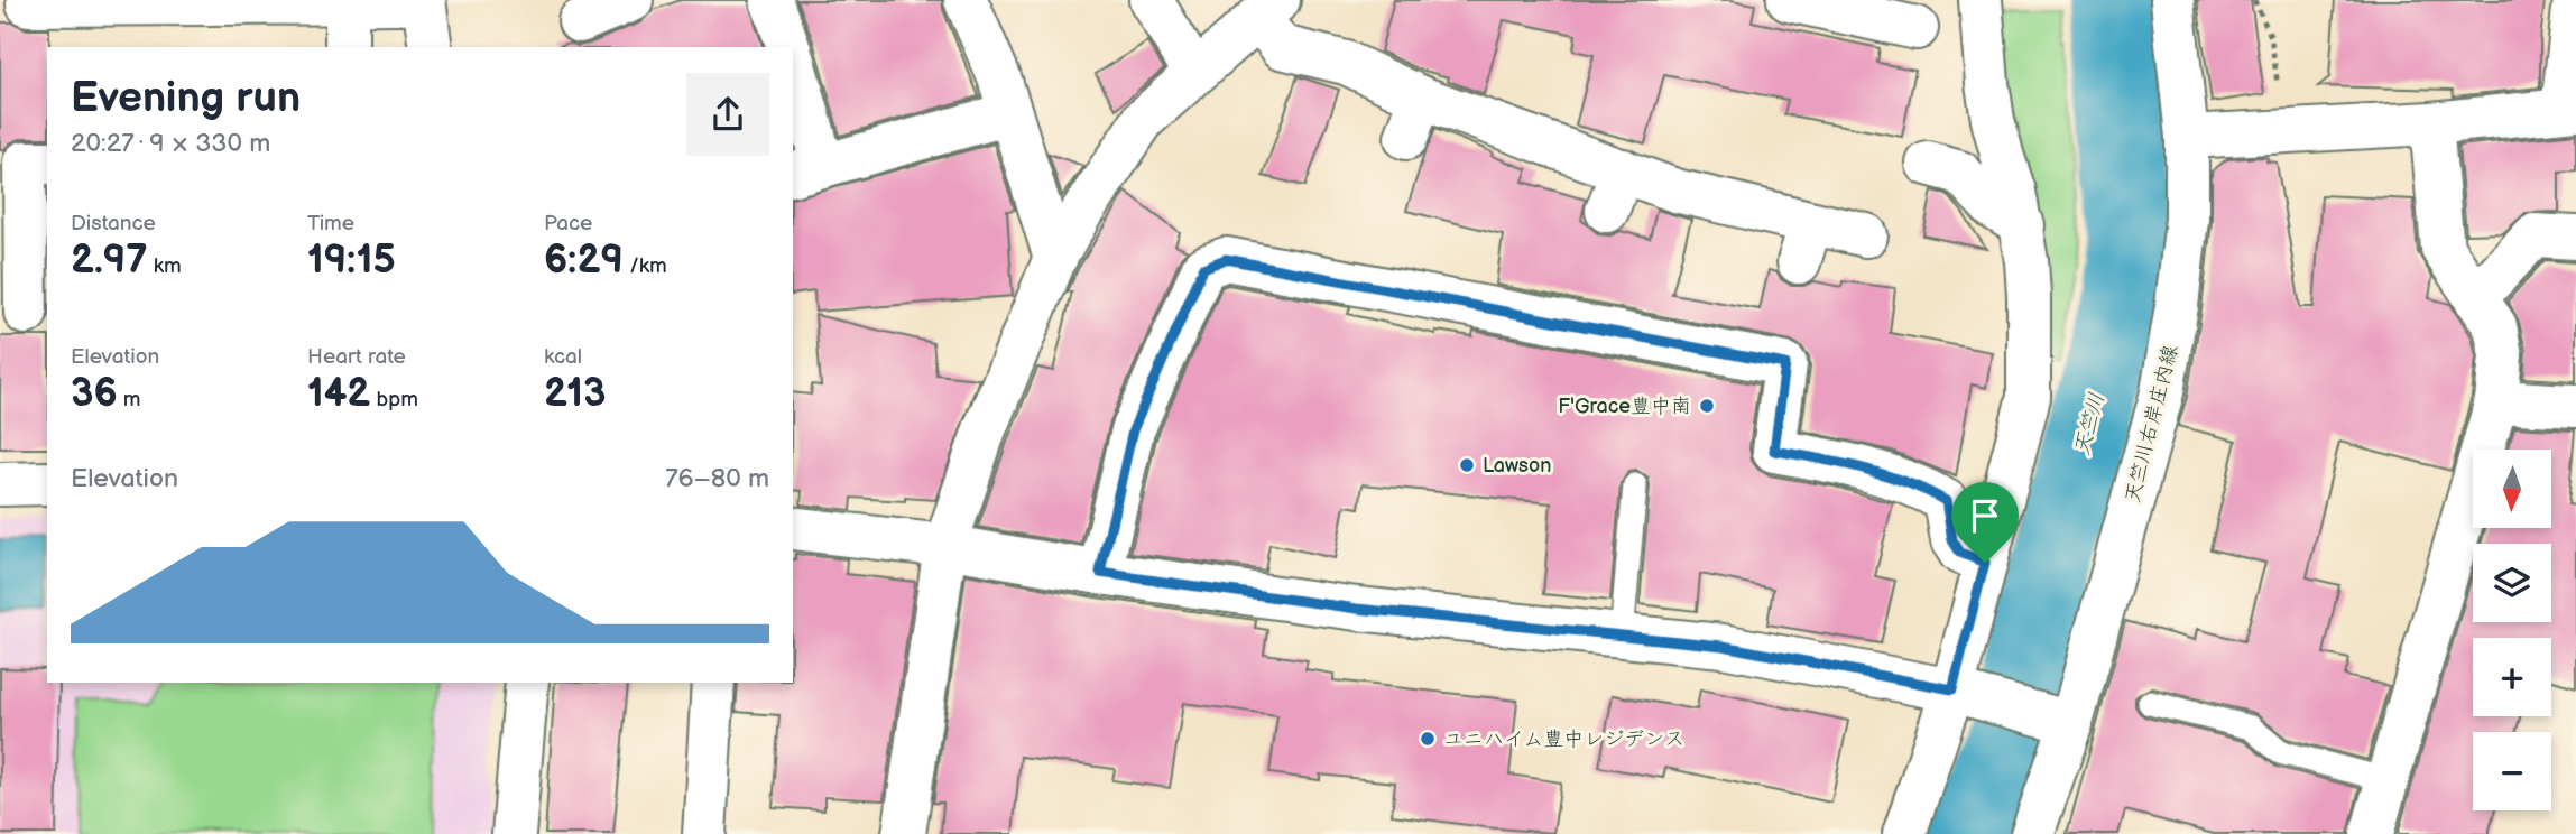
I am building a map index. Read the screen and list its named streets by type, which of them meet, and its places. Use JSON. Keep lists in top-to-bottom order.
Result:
{
  "streets": {
    "street": ["天竺川右岸庄内線"]
  },
  "water": ["天竺川"],
  "places": ["F'Grace豊中南", "Lawson", "ユニハイム豊中レジデンス"],
  "north": "bottom",
  "page": {
    "heading": ["Evening run", "20:27 · 9 × 330 m"],
    "stats": [
      ["Distance", "2.97 km"],
      ["Time", "19:15"],
      ["Pace", "6:29 /km"],
      ["Elevation", "36 m"],
      ["Heart rate", "142 bpm"],
      ["kcal", "213"]
    ],
    "chart": ["Elevation", "76–80 m"],
    "map_buttons": ["+", "−"]
  }
}
